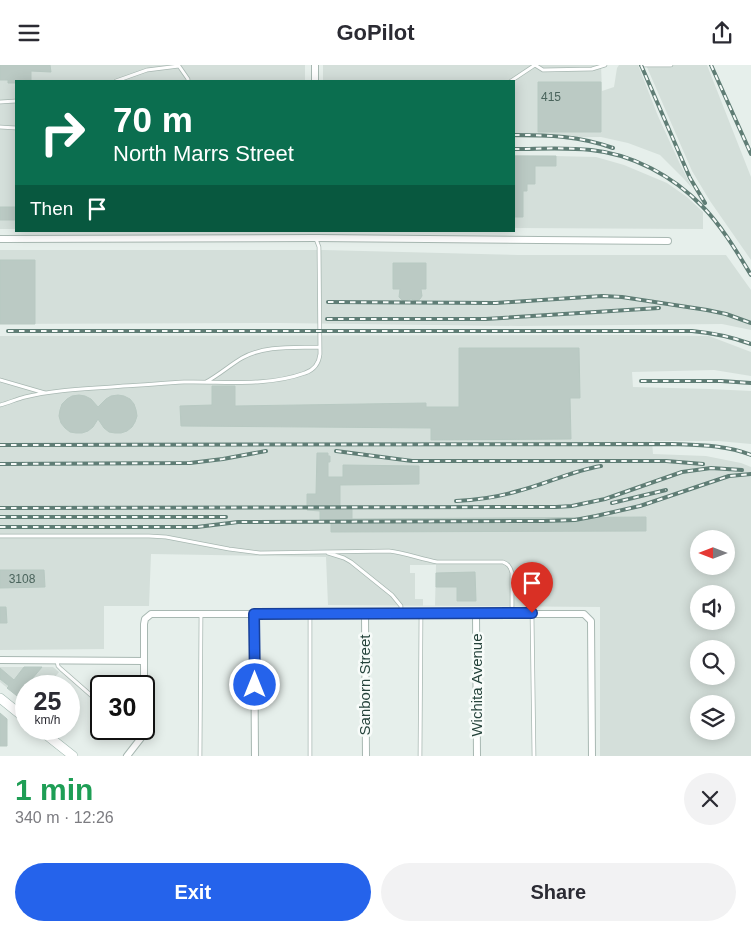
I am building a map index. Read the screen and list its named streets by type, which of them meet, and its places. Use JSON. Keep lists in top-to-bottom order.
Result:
{
  "streets": {
    "street": ["Sanborn Street", "Wichita Avenue"]
  },
  "house_numbers": ["415", "3108"],
  "north": "left",
  "page": {
    "header": "GoPilot",
    "turn": ["70 m", "North Marrs Street"],
    "then": "Then",
    "speed": "25 km/h",
    "limit": "30",
    "heading": ["1 min", "340 m · 12:26"],
    "buttons": ["Exit", "Share"]
  }
}
